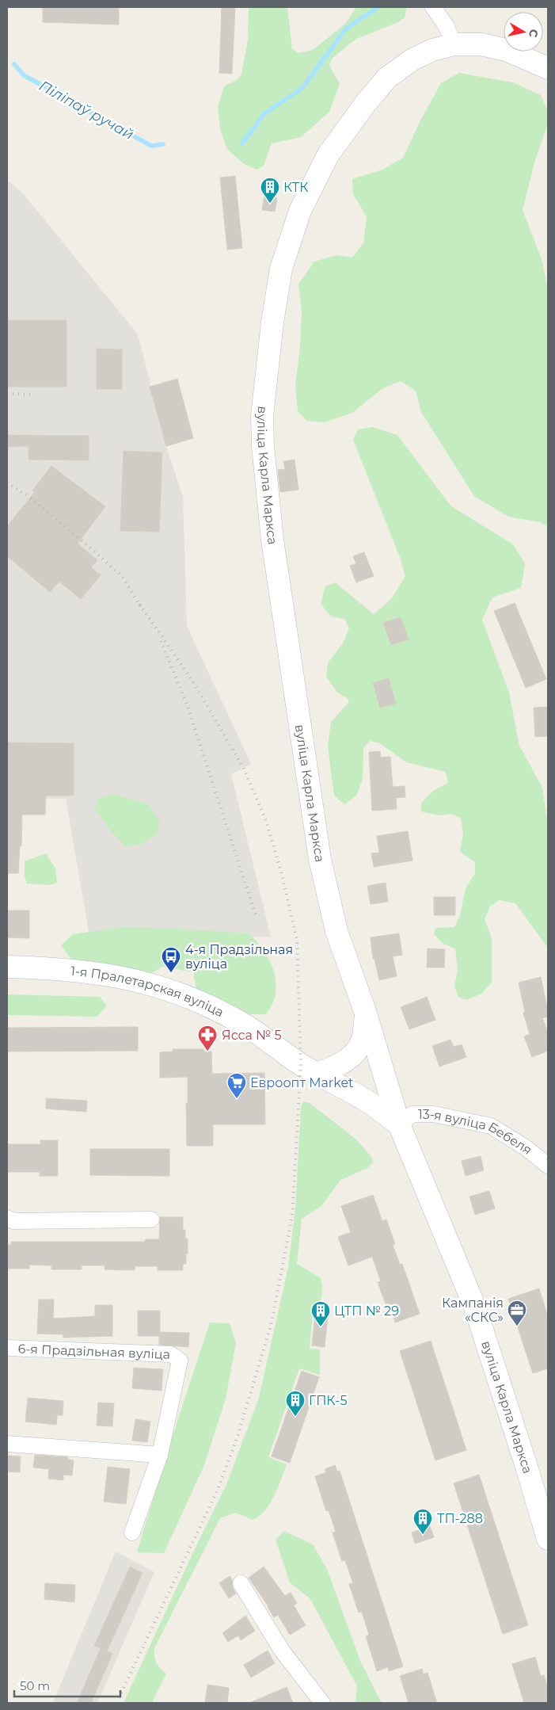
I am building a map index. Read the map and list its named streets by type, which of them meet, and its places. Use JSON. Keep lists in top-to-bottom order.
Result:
{
  "streets": {
    "main road": ["вуліца Карла Маркса", "1-я Пралетарская вуліца"],
    "street": ["13-я вуліца Бебеля", "6-я Прадзільная вуліца"]
  },
  "crossings": [
    ["вуліца Карла Маркса", "1-я Пралетарская вуліца"],
    ["вуліца Карла Маркса", "13-я вуліца Бебеля"]
  ],
  "water": ["Піліпаў ручай"],
  "places": {
    "building": [
      "КТК",
      "ЦТП № 29",
      "ГПК-5",
      "ТП-288"
    ],
    "bus stop": ["4-я Прадзільная вуліца"],
    "pharmacy": ["Ясса № 5"],
    "supermarket": ["Евроопт Market"],
    "office": ["Кампанія «СКС»"]
  },
  "scale_bar": "50 m",
  "north": "right"
}
